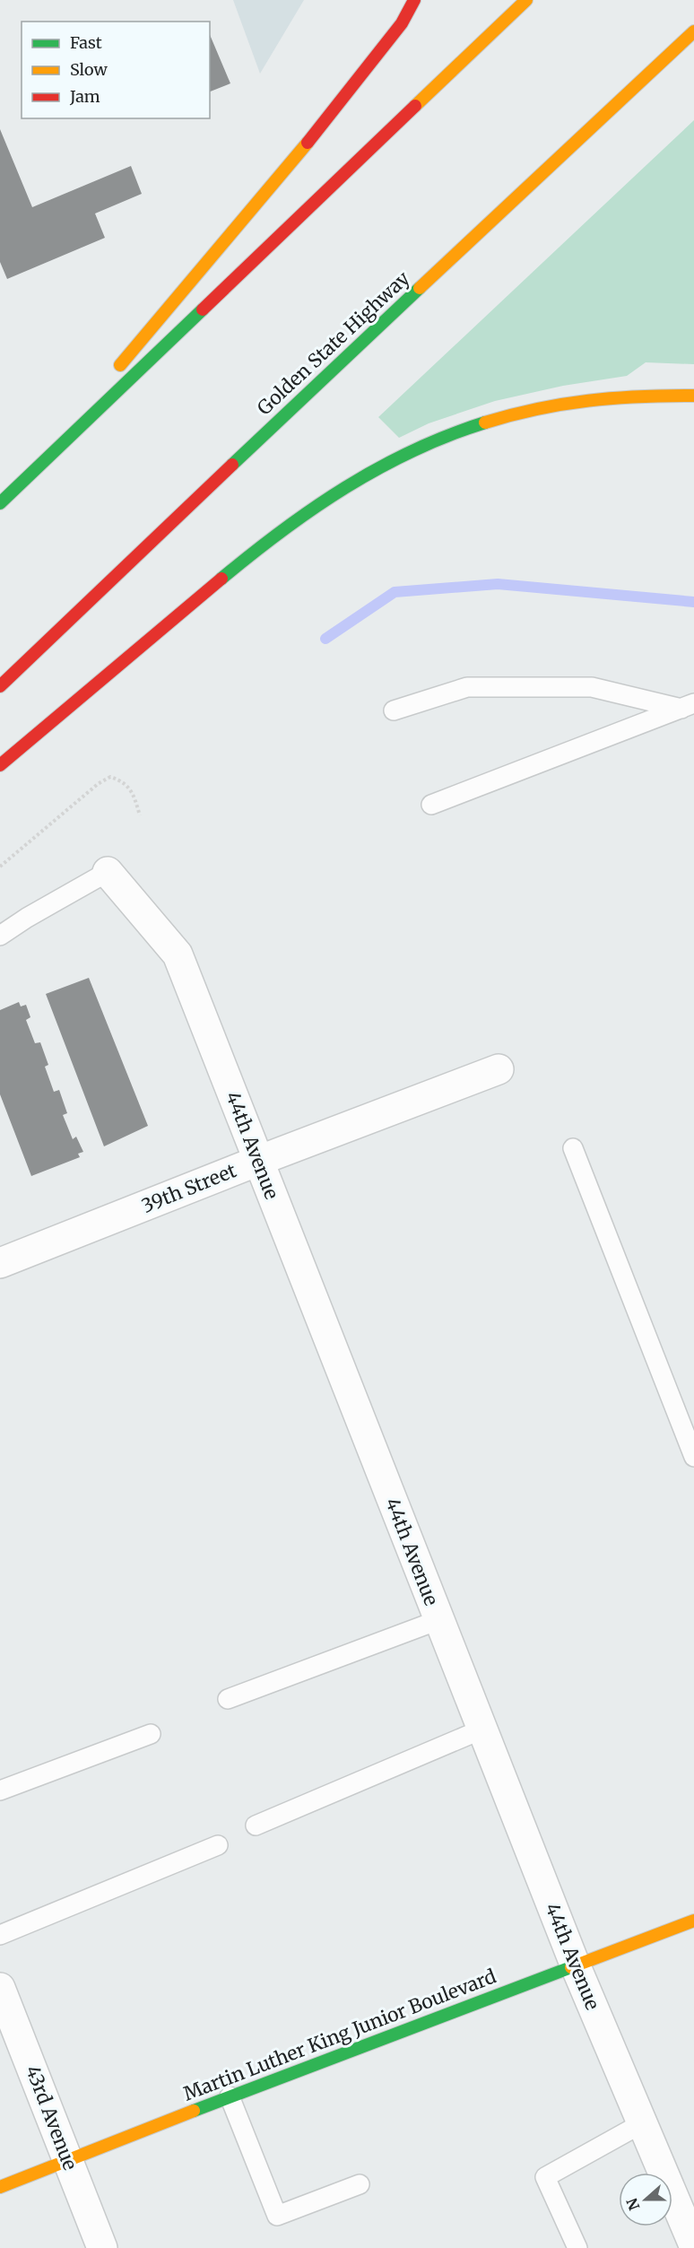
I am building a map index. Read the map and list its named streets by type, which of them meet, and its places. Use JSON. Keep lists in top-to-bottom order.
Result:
{
  "streets": {
    "main road": ["Golden State Highway", "Martin Luther King Junior Boulevard"],
    "street": ["44th Avenue", "39th Street", "43rd Avenue"]
  },
  "crossings": [
    ["44th Avenue", "39th Street"],
    ["44th Avenue", "Martin Luther King Junior Boulevard"],
    ["Martin Luther King Junior Boulevard", "43rd Avenue"]
  ],
  "legend": ["Fast", "Slow", "Jam"],
  "north": "left"
}
